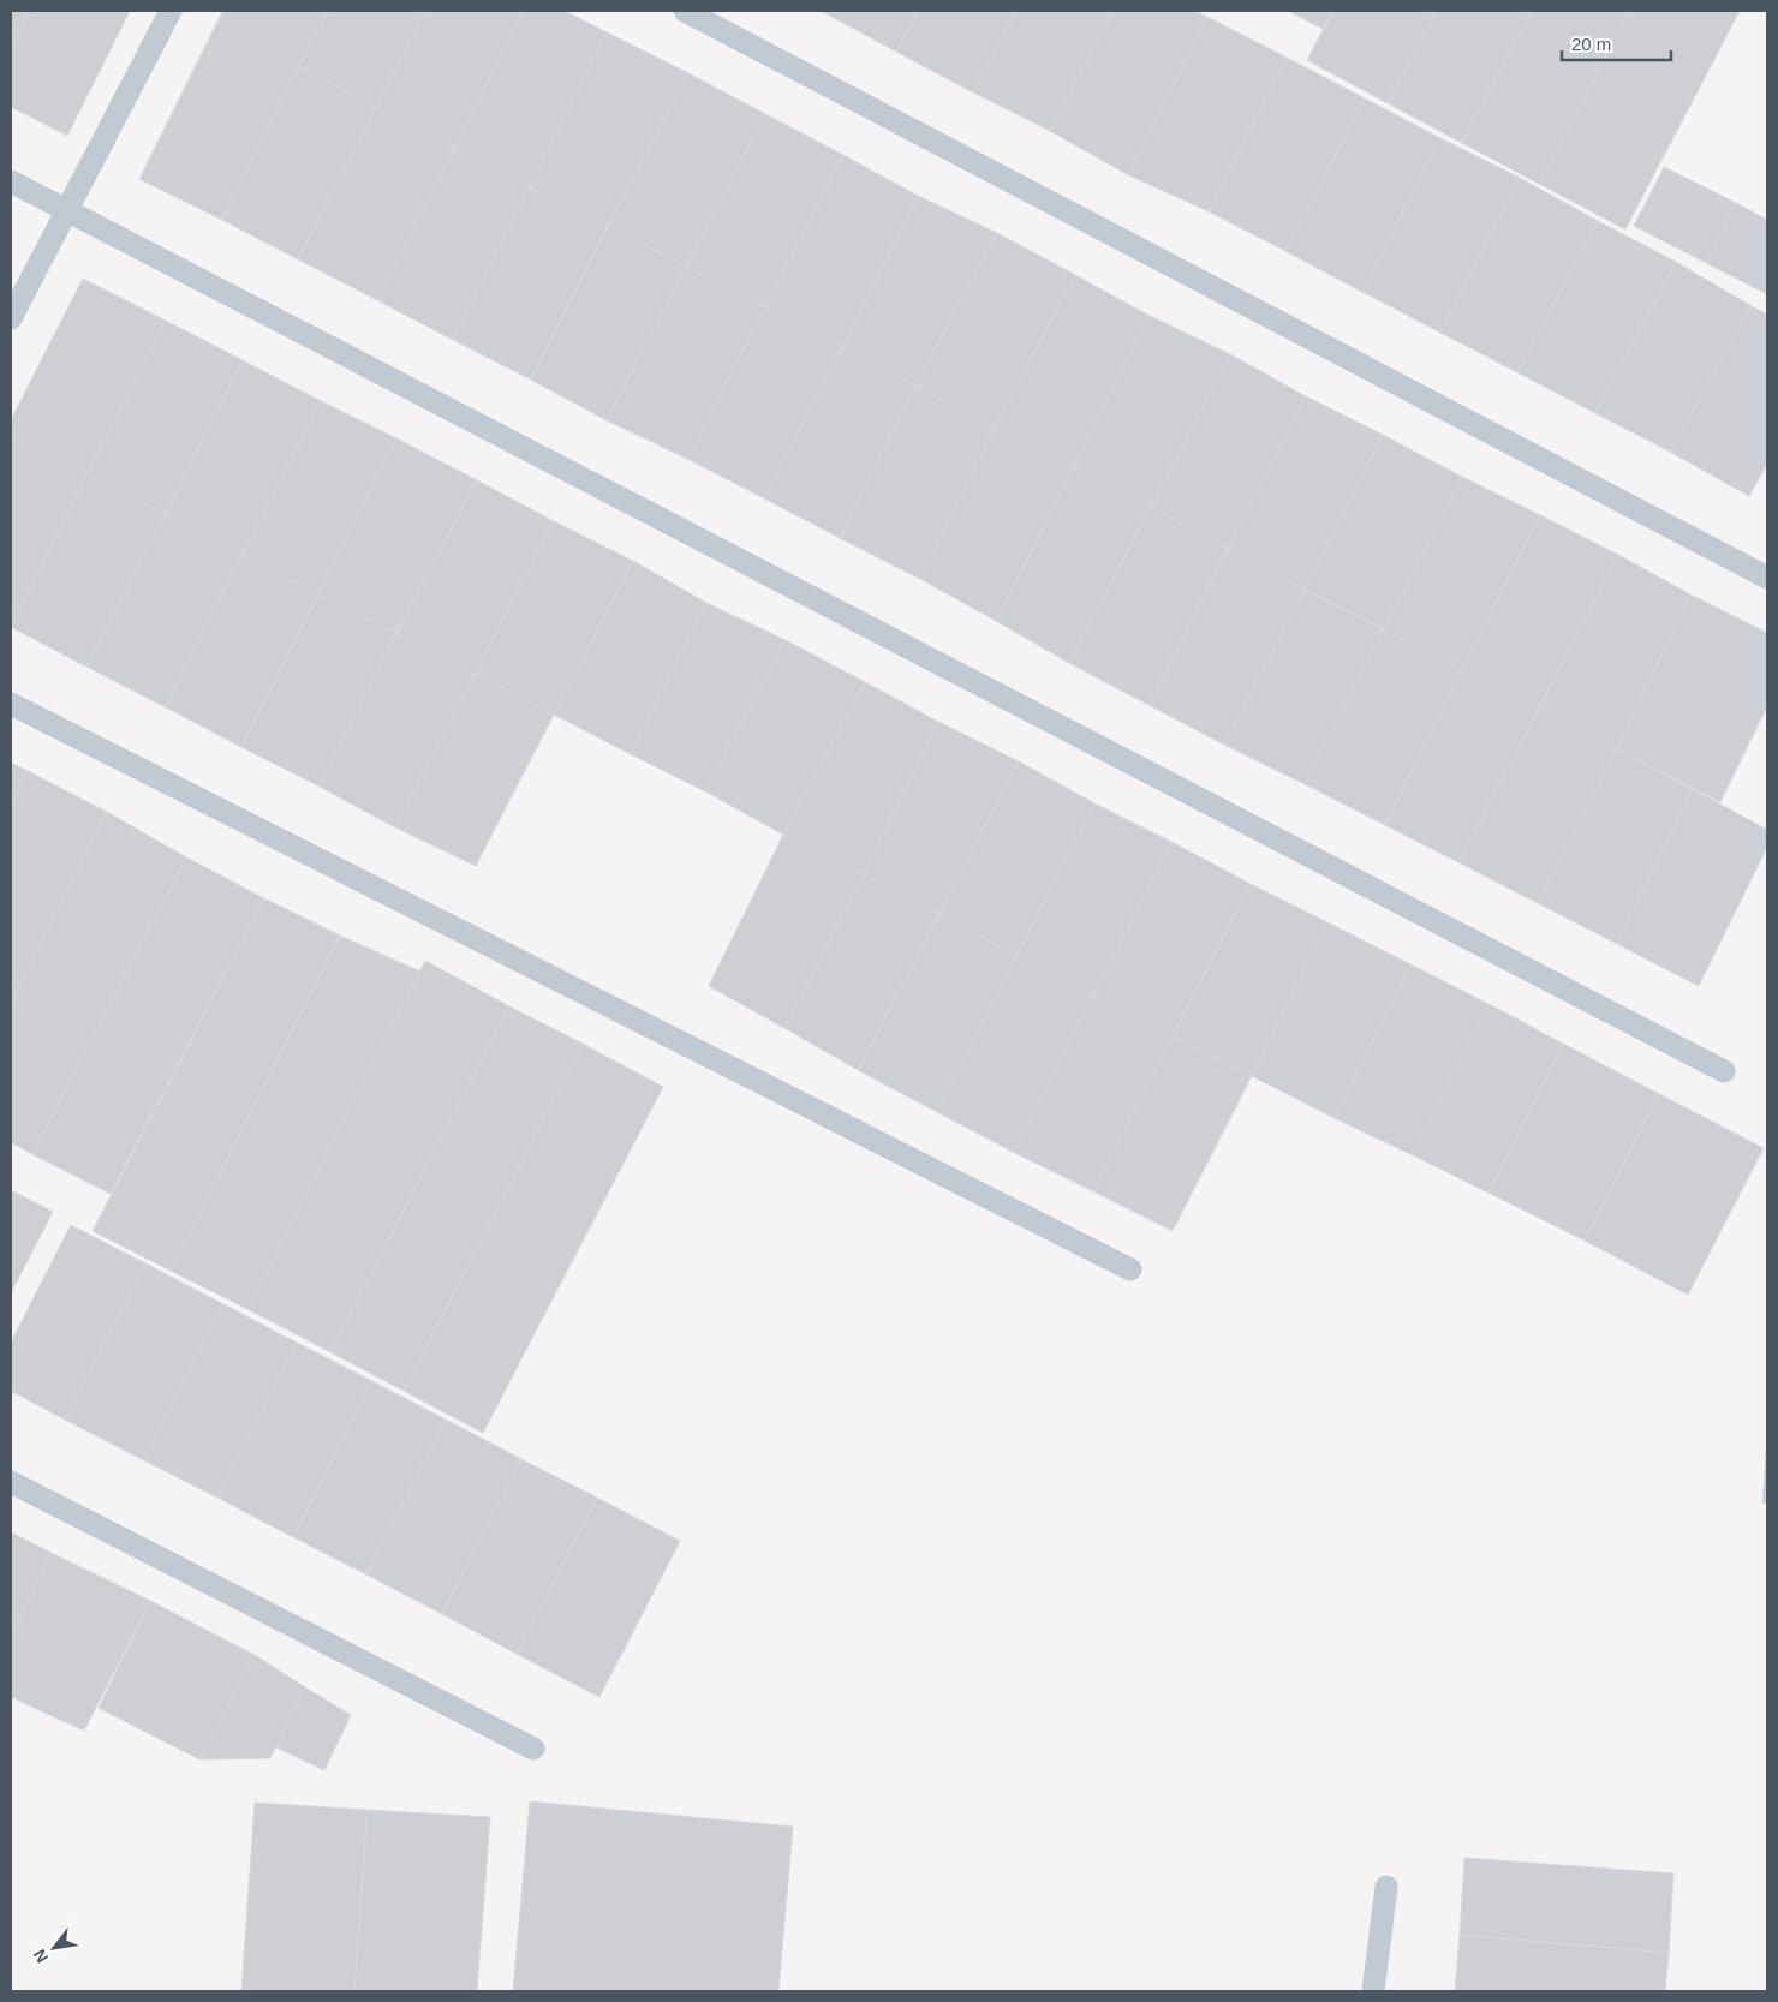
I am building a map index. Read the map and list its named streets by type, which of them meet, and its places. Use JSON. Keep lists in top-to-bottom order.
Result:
{
  "scale_bar": "20 m",
  "north": "bottom left"
}
